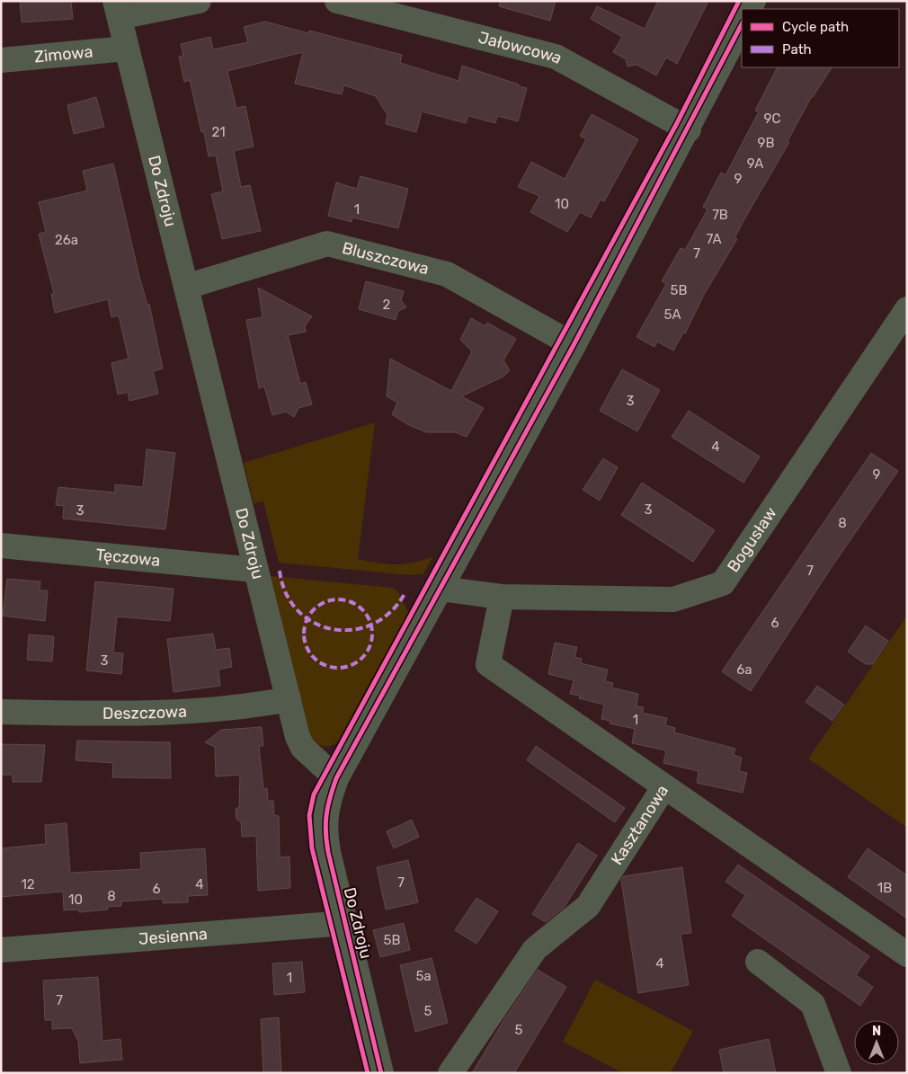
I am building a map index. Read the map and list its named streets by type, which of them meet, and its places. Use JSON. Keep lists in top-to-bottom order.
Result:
{
  "streets": {
    "street": [
      "Jałowcowa",
      "Zimowa",
      "Do Zdroju",
      "Bluszczowa",
      "Bogusław",
      "Tęczowa",
      "Deszczowa",
      "Kasztanowa",
      "Jesienna"
    ]
  },
  "crossings": [
    ["Zimowa", "Do Zdroju"],
    ["Do Zdroju", "Bluszczowa"],
    ["Do Zdroju", "Tęczowa"],
    ["Do Zdroju", "Deszczowa"],
    ["Do Zdroju", "Jesienna"]
  ],
  "house_numbers": [
    "9C",
    "21",
    "9B",
    "9A",
    "9",
    "10",
    "1",
    "7B",
    "7A",
    "26a",
    "7",
    "5B",
    "2",
    "5A",
    "3",
    "4",
    "9",
    "3",
    "3",
    "8",
    "7",
    "6",
    "3",
    "6a",
    "1",
    "7",
    "12",
    "4",
    "1B",
    "6",
    "8",
    "10",
    "5B",
    "4",
    "5a",
    "1",
    "7",
    "5",
    "5"
  ],
  "legend": ["Cycle path", "Path"],
  "north": "top"
}
